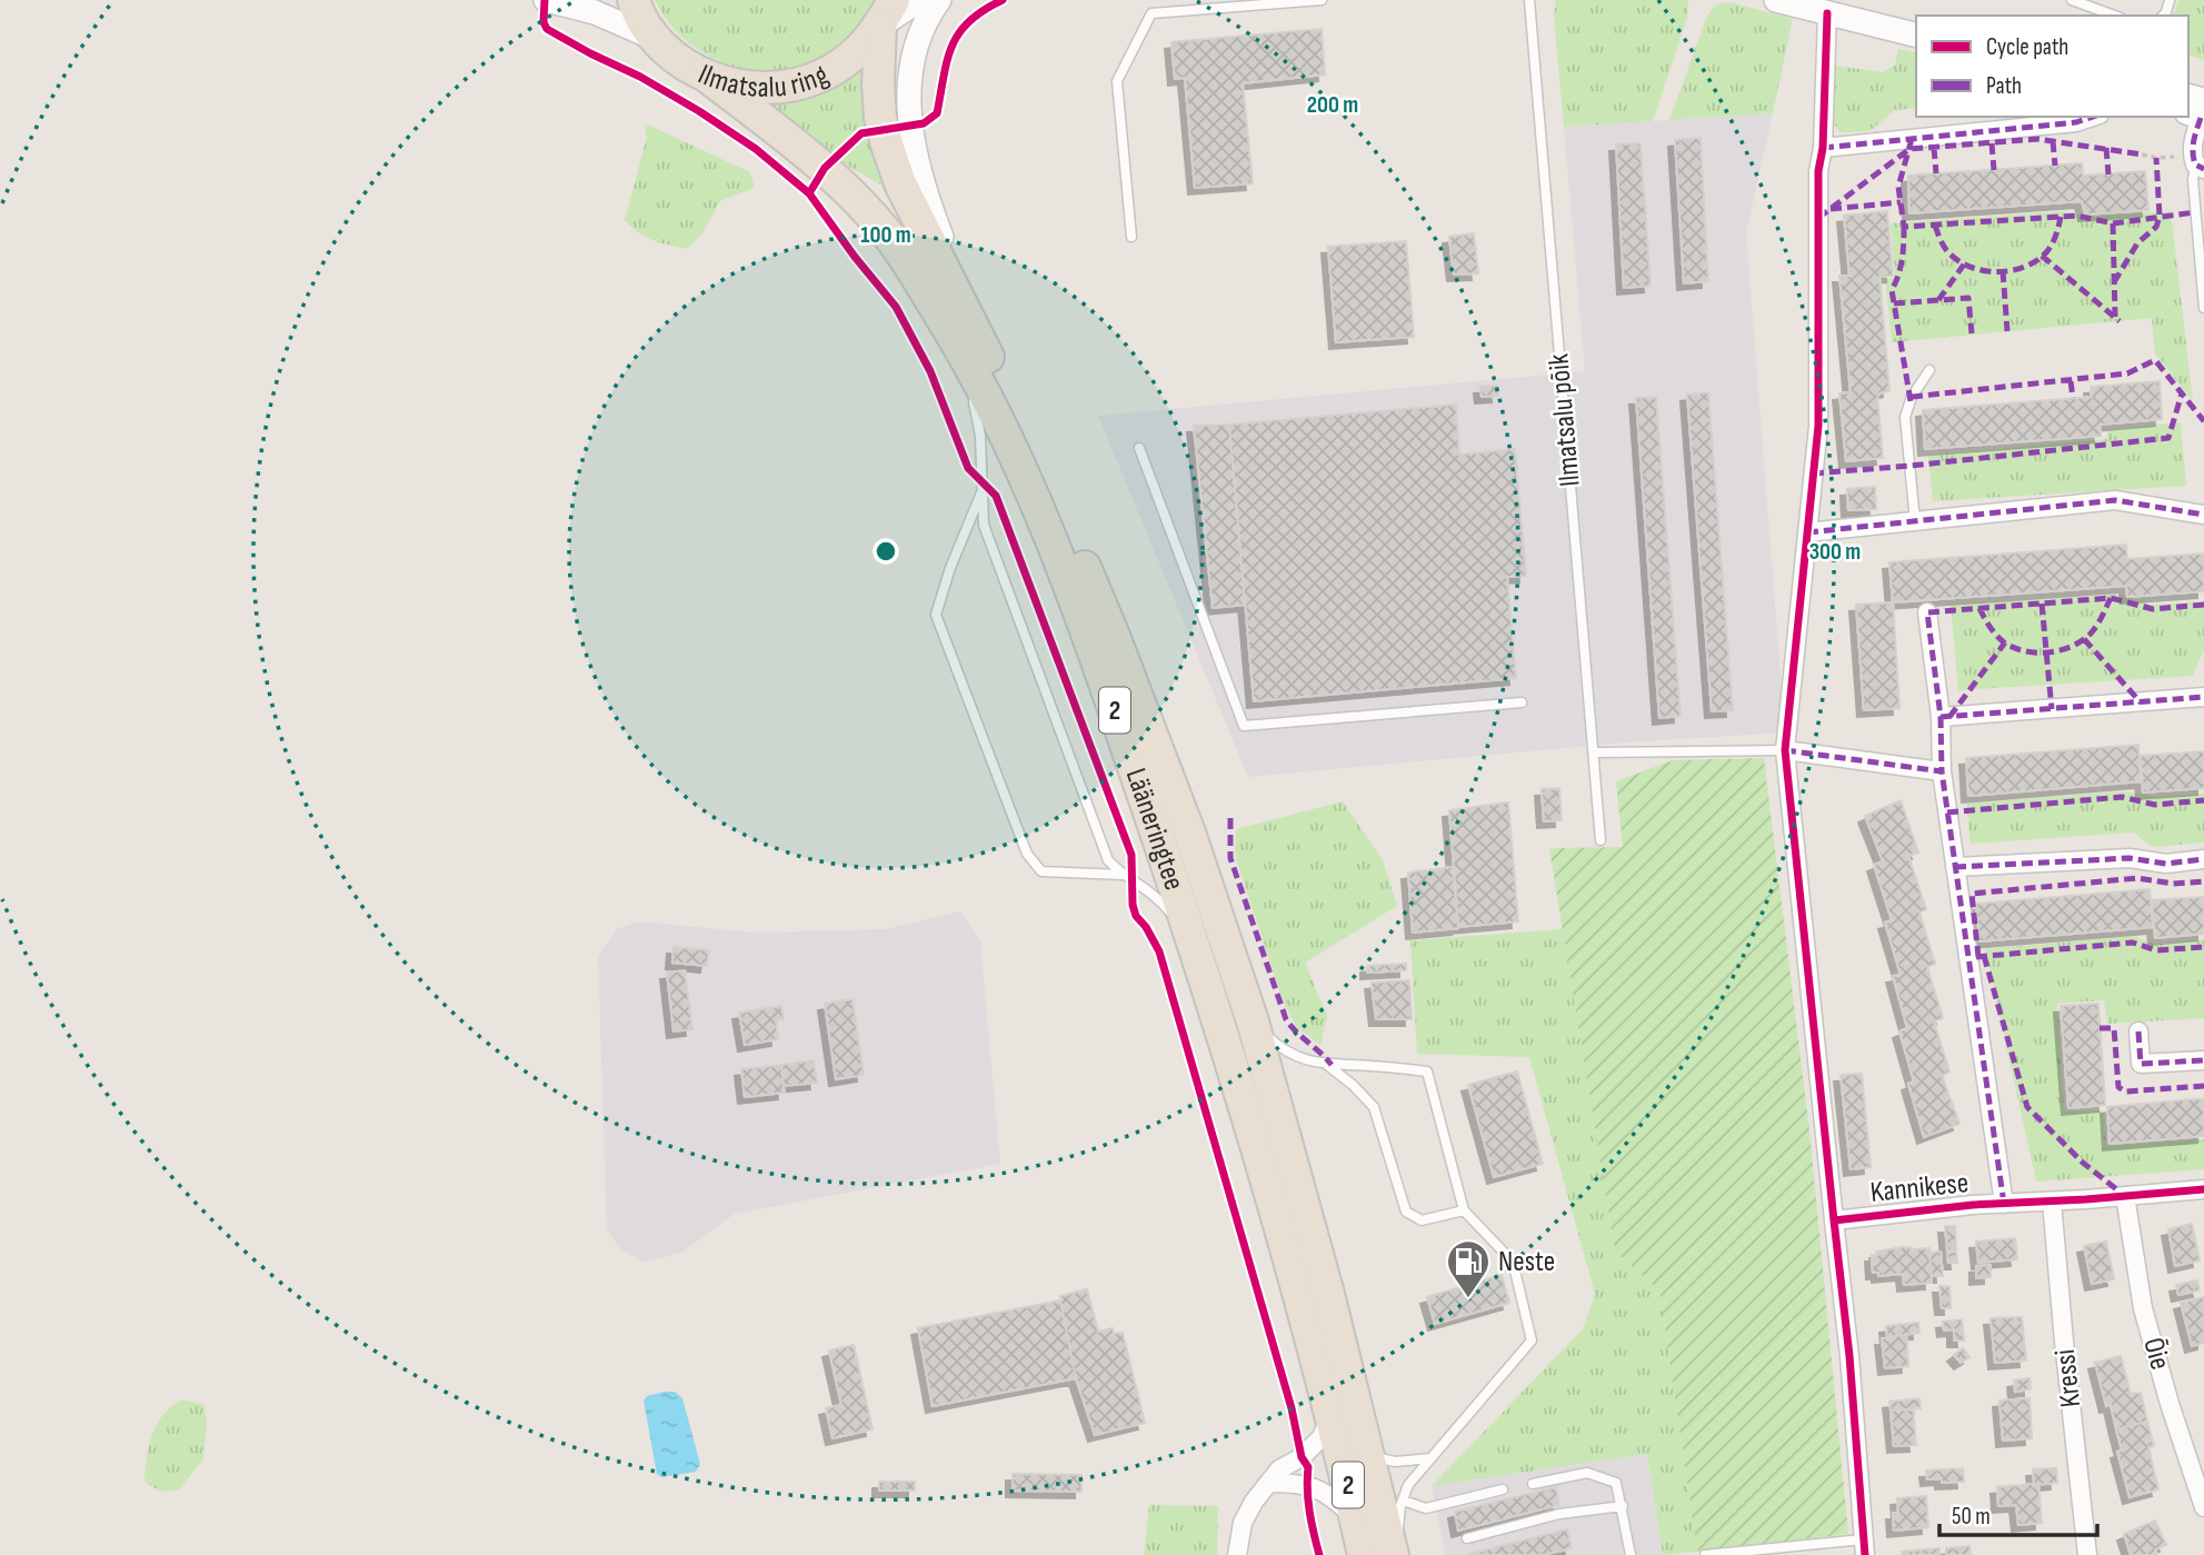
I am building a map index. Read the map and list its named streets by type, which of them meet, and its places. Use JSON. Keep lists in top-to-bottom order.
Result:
{
  "streets": {
    "highway": ["Ilmatsalu ring", "2", "Lääneringtee"],
    "street": ["Kannikese", "Õie", "Kressi"],
    "lane": ["Ilmatsalu põik"]
  },
  "crossings": [
    ["Ilmatsalu ring", "Lääneringtee"],
    ["Kannikese", "Õie"],
    ["Kannikese", "Kressi"]
  ],
  "places": {
    "fuel station": ["Neste"]
  },
  "legend": ["Cycle path", "Path"],
  "scale_bar": "50 m",
  "rings": ["200 m", "100 m", "300 m"]
}
